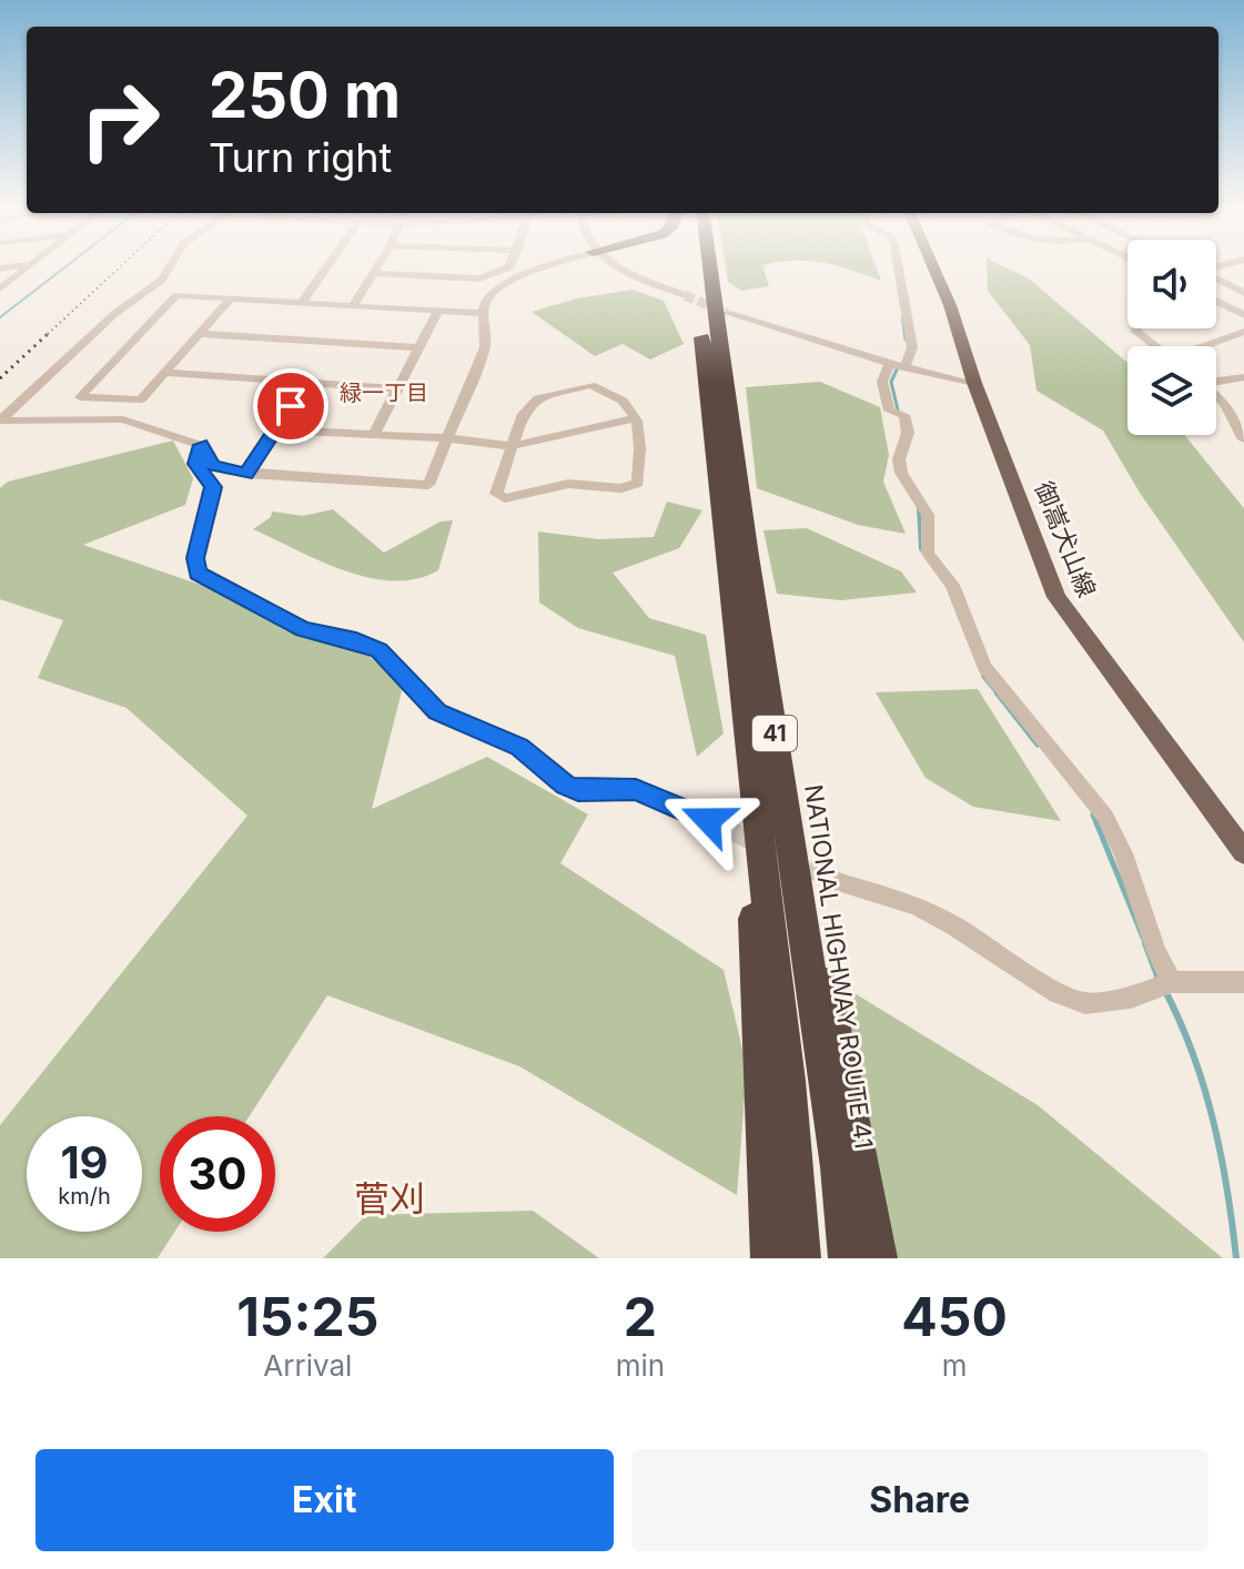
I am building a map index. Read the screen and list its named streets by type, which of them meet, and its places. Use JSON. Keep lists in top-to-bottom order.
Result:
{
  "streets": {
    "highway": ["41", "NATIONAL HIGHWAY ROUTE 41"],
    "main road": ["御嵩犬山線"]
  },
  "districts": ["緑一丁目", "菅刈"],
  "page": {
    "turn": ["250 m", "Turn right"],
    "speed": "19 km/h",
    "limit": "30",
    "eta": [
      "15:25",
      "Arrival",
      "2",
      "min",
      "450",
      "m"
    ],
    "buttons": ["Exit", "Share"]
  }
}
